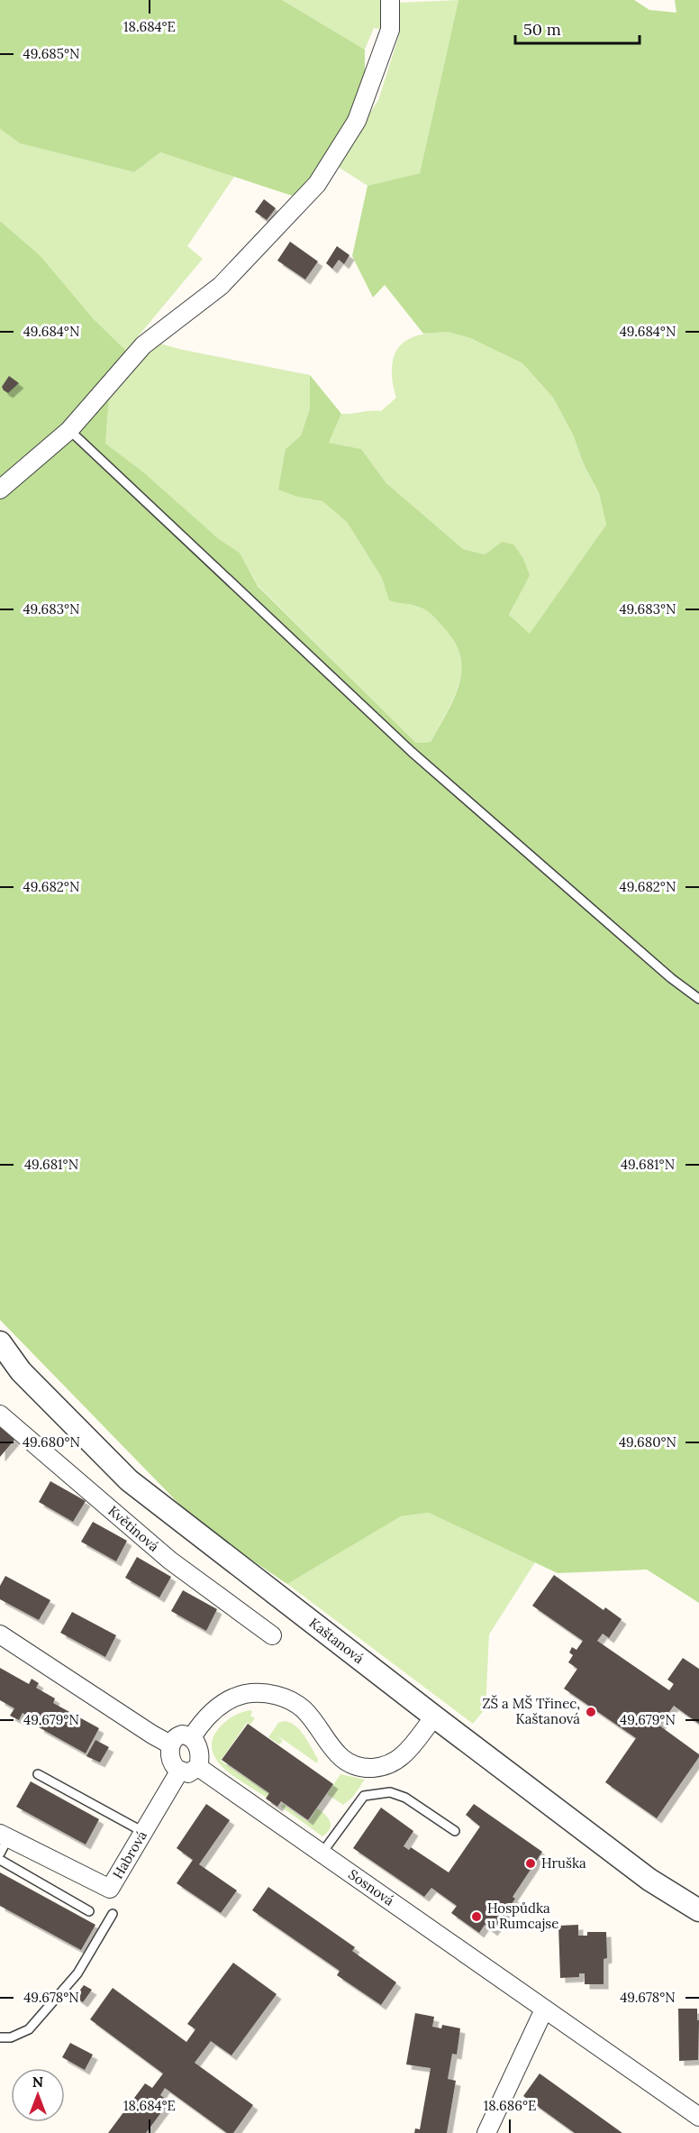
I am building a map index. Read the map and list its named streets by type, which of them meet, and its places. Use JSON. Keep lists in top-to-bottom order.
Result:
{
  "streets": {
    "street": [
      "Květinová",
      "Kaštanová",
      "Habrová",
      "Sosnová"
    ]
  },
  "crossings": [
    ["Habrová", "Sosnová"]
  ],
  "places": ["ZŠ a MŠ Třinec, Kaštanová", "Hruška", "Hospůdka u Rumcajse"],
  "scale_bar": "50 m",
  "north": "top",
  "coordinates": [
    "18.684°E",
    "49.685°N",
    "49.684°N",
    "49.683°N",
    "49.682°N",
    "49.681°N",
    "49.680°N",
    "49.679°N",
    "49.678°N",
    "18.686°E"
  ]
}
